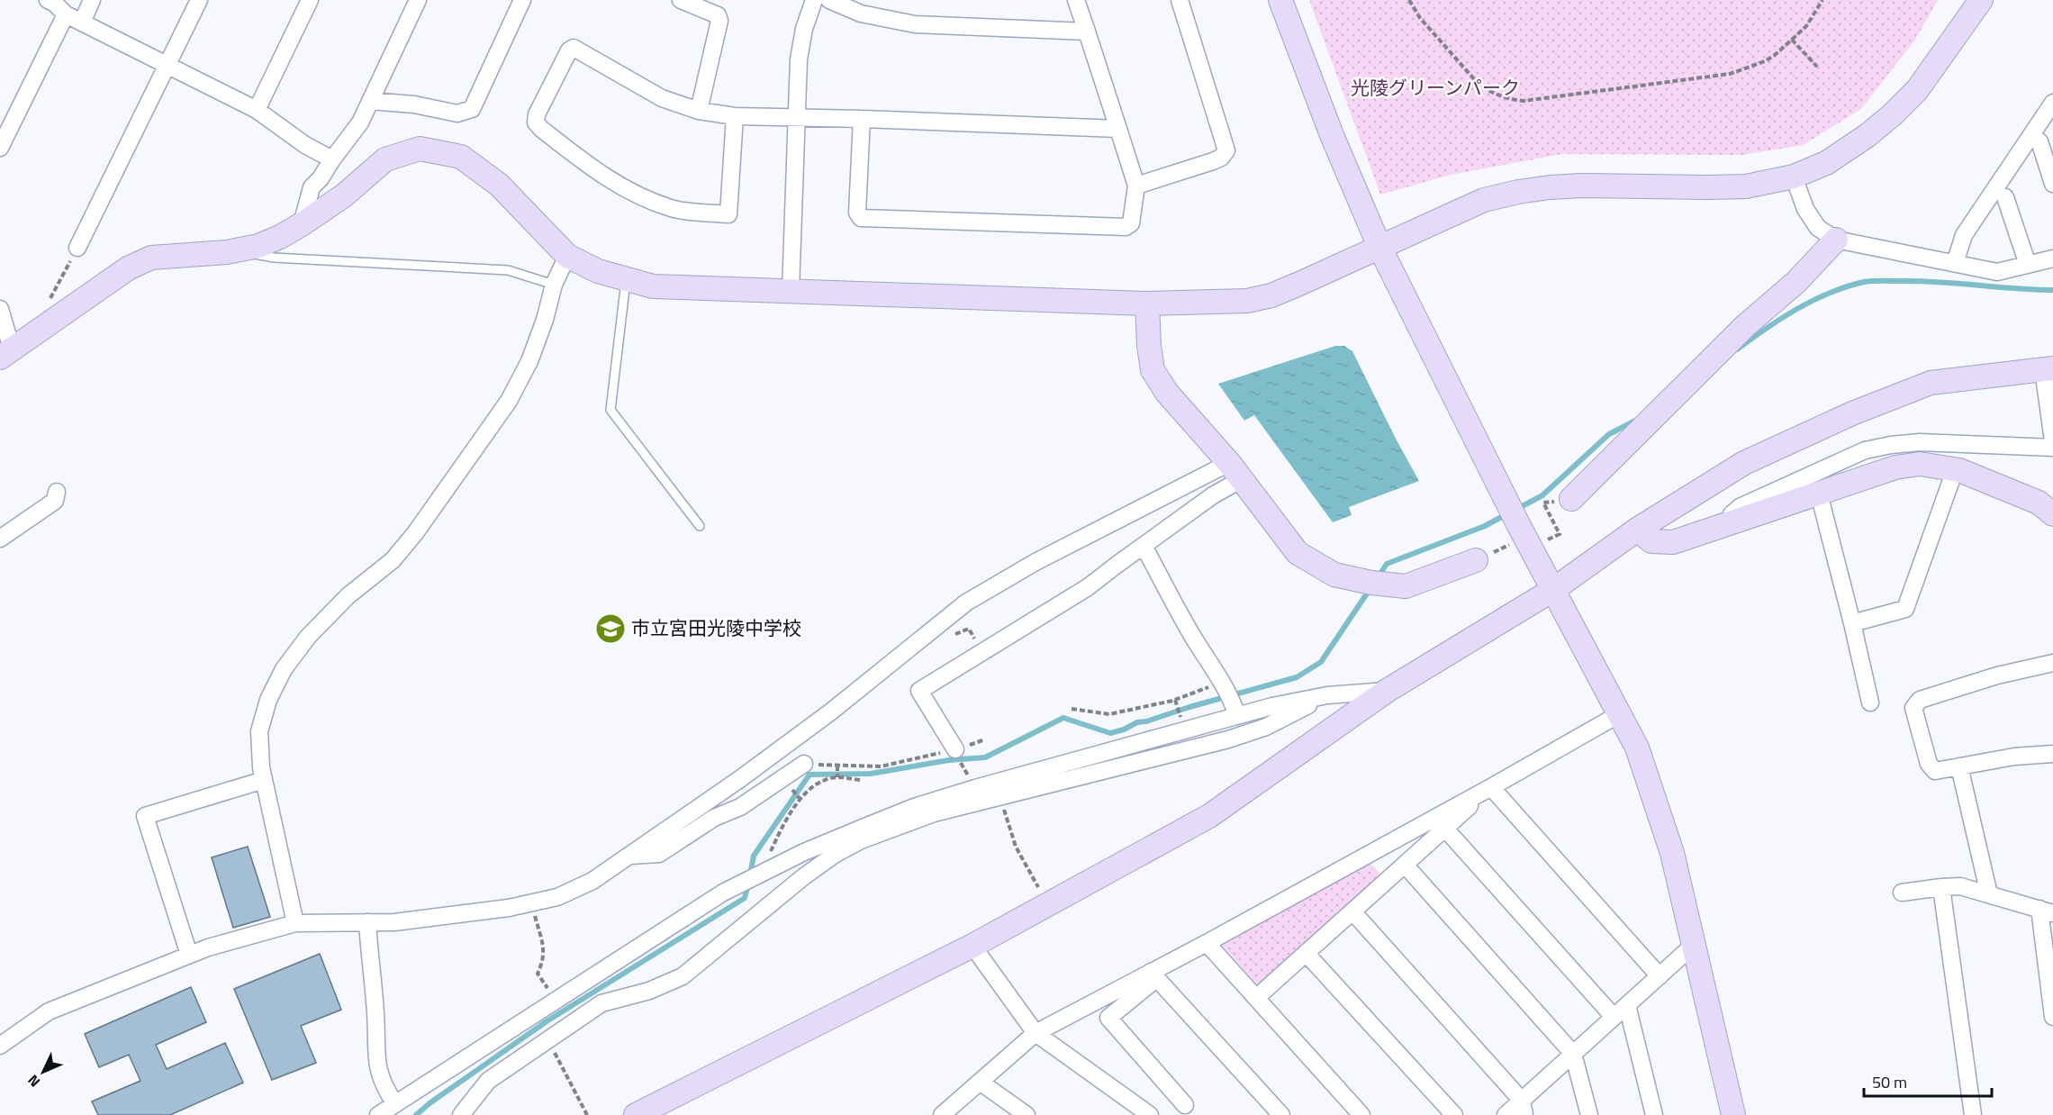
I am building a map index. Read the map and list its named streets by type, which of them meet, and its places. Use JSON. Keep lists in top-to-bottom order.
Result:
{
  "parks": ["光陵グリーンパーク"],
  "places": {
    "school or university": ["市立宮田光陵中学校"]
  },
  "scale_bar": "50 m",
  "north": "bottom left"
}
